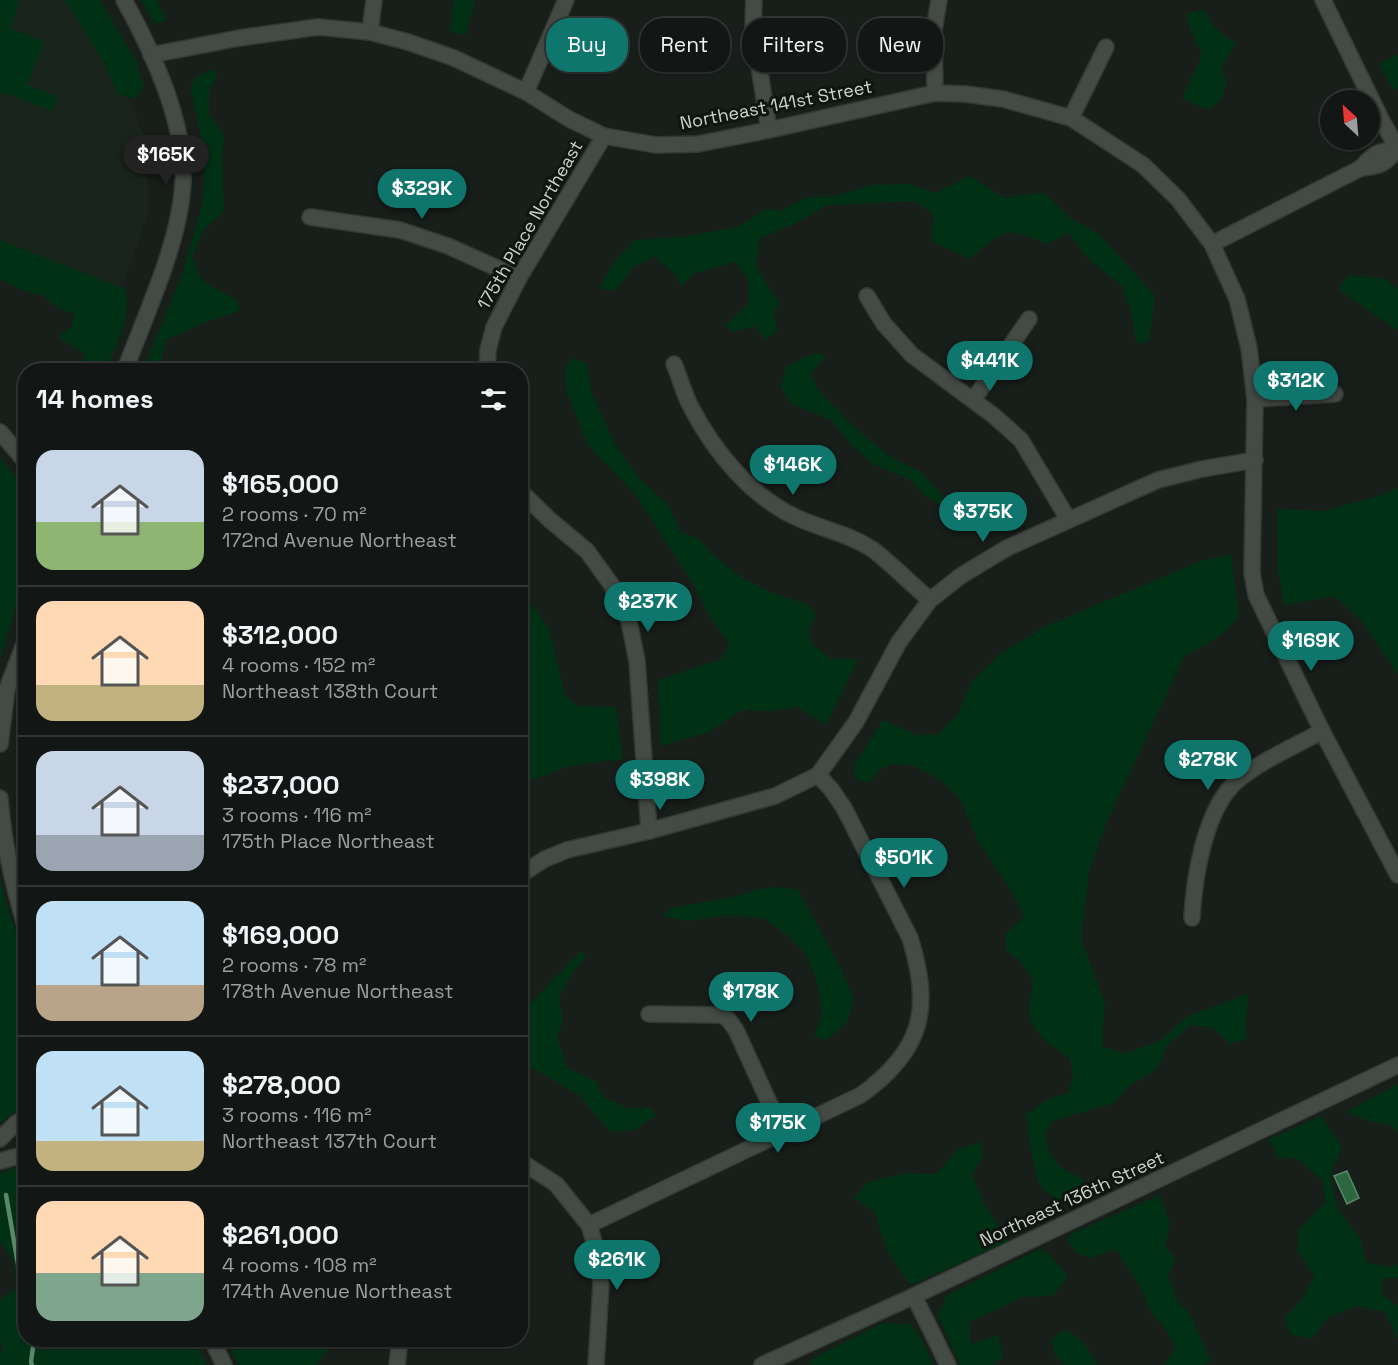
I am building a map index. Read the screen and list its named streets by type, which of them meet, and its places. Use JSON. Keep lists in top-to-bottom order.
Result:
{
  "streets": {
    "street": ["Northeast 141st Street", "175th Place Northeast", "Northeast 136th Street"]
  },
  "crossings": [
    ["Northeast 141st Street", "175th Place Northeast"]
  ],
  "north": "top left",
  "page": {
    "chip": [
      "Buy",
      "Rent",
      "Filters",
      "New"
    ],
    "price": [
      "$165K",
      "$329K",
      "$441K",
      "$312K",
      "$146K",
      "$375K",
      "$237K",
      "$169K",
      "$278K",
      "$398K",
      "$501K",
      "$178K",
      "$175K",
      "$261K"
    ],
    "heading": "14 homes",
    "list": [
      {
        "name": "$165,000",
        "note": "2 rooms · 70 m² · 172nd Avenue Northeast"
      },
      {
        "name": "$312,000",
        "note": "4 rooms · 152 m² · Northeast 138th Court"
      },
      {
        "name": "$237,000",
        "note": "3 rooms · 116 m² · 175th Place Northeast"
      },
      {
        "name": "$169,000",
        "note": "2 rooms · 78 m² · 178th Avenue Northeast"
      },
      {
        "name": "$278,000",
        "note": "3 rooms · 116 m² · Northeast 137th Court"
      },
      {
        "name": "$261,000",
        "note": "4 rooms · 108 m² · 174th Avenue Northeast"
      }
    ]
  }
}
